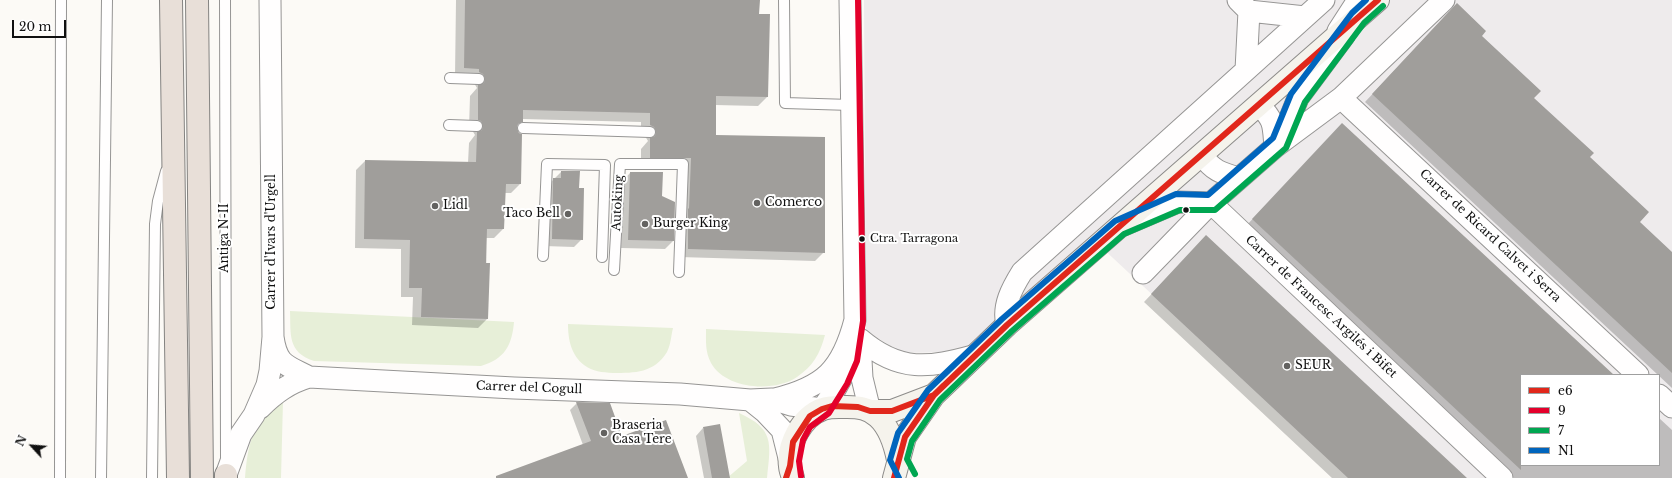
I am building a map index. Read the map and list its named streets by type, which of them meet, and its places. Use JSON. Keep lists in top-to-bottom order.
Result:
{
  "streets": {
    "street": [
      "Carrer de Ricard Calvet i Serra",
      "Carrer d'Ivars d'Urgell",
      "Carrer de Francesc Argilés i Bifet",
      "Carrer del Cogull"
    ],
    "lane": ["Autoking", "Antiga N-II"]
  },
  "crossings": [
    ["Antiga N-II", "Carrer d'Ivars d'Urgell"]
  ],
  "places": [
    "Comerco",
    "Lidl",
    "Taco Bell",
    "Burger King",
    "Ctra. Tarragona",
    "SEUR",
    "Braseria Casa Tere"
  ],
  "lines": [
    "transit line e6",
    "transit line 9",
    "transit line N1",
    "transit line 7"
  ],
  "legend": [
    "e6",
    "9",
    "7",
    "N1"
  ],
  "scale_bar": "20 m",
  "north": "top left"
}
